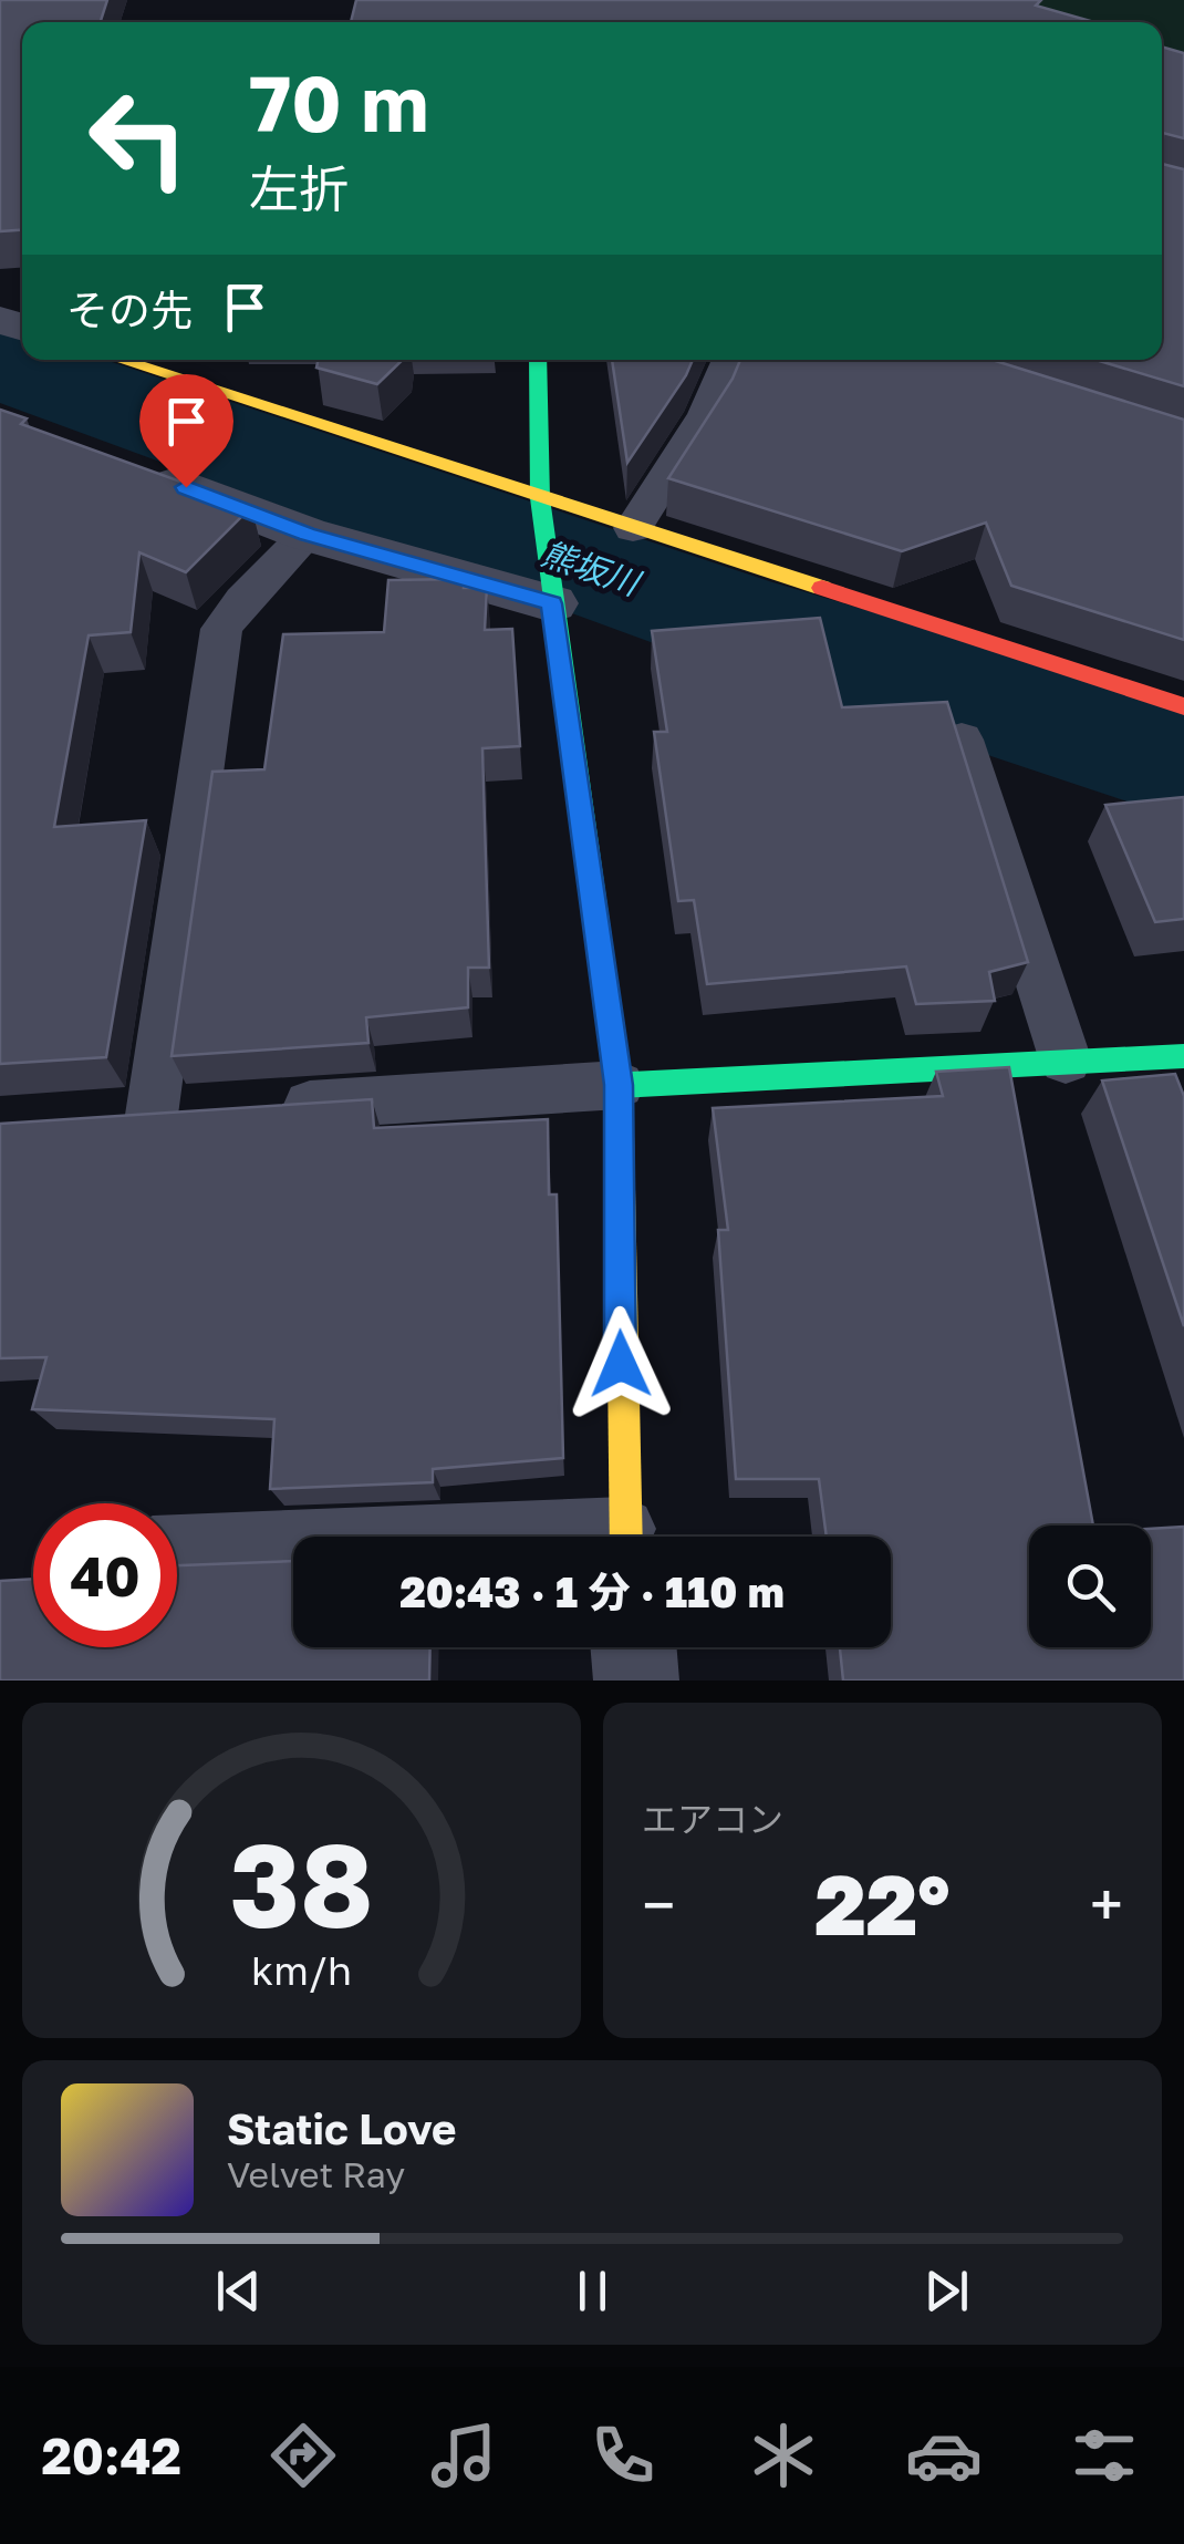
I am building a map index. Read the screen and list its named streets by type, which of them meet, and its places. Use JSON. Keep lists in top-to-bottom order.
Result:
{
  "water": ["熊坂川"],
  "page": {
    "turn": ["70 m", "左折"],
    "then": "その先",
    "limit": "40",
    "trip": "20:43 · 1 分 · 110 m",
    "tile": "エアコン",
    "heat": ["−", "22°", "+"],
    "song": ["Static Love", "Velvet Ray"],
    "tabs": "20:42",
    "gauge": ["38", "km/h"]
  }
}
